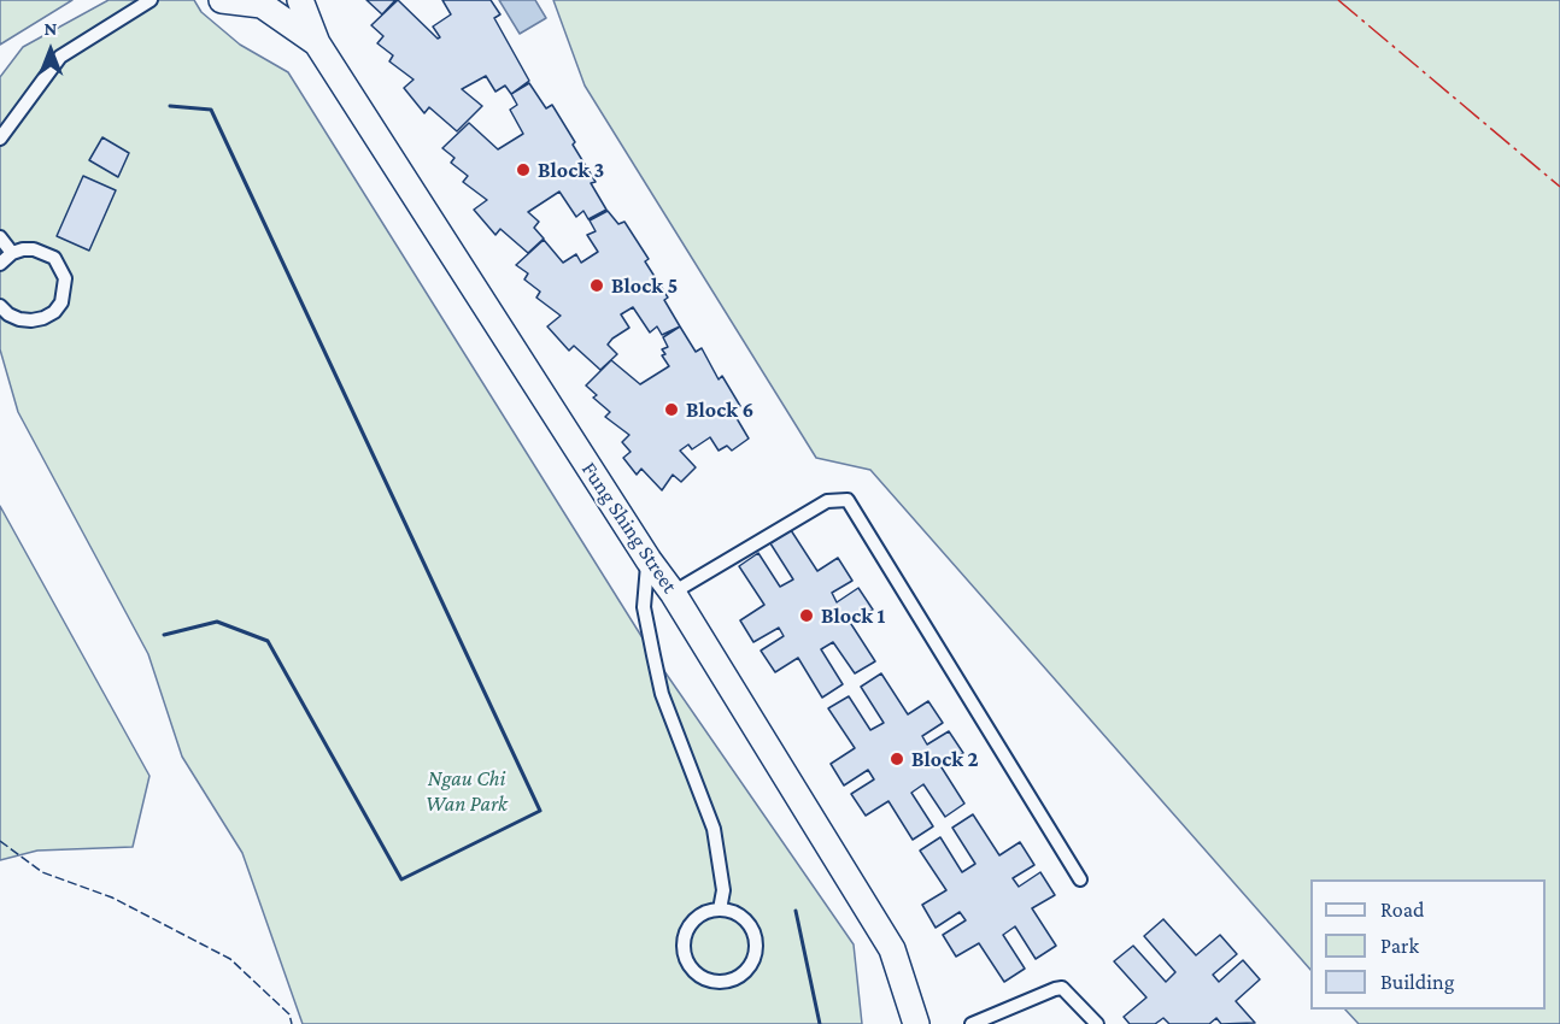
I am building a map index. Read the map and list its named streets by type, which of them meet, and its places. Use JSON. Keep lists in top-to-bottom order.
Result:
{
  "streets": {
    "street": ["Fung Shing Street"]
  },
  "parks": ["Ngau Chi Wan Park"],
  "places": [
    "Block 3",
    "Block 5",
    "Block 6",
    "Block 1",
    "Block 2"
  ],
  "legend": ["Road", "Park", "Building"],
  "north": "top"
}
